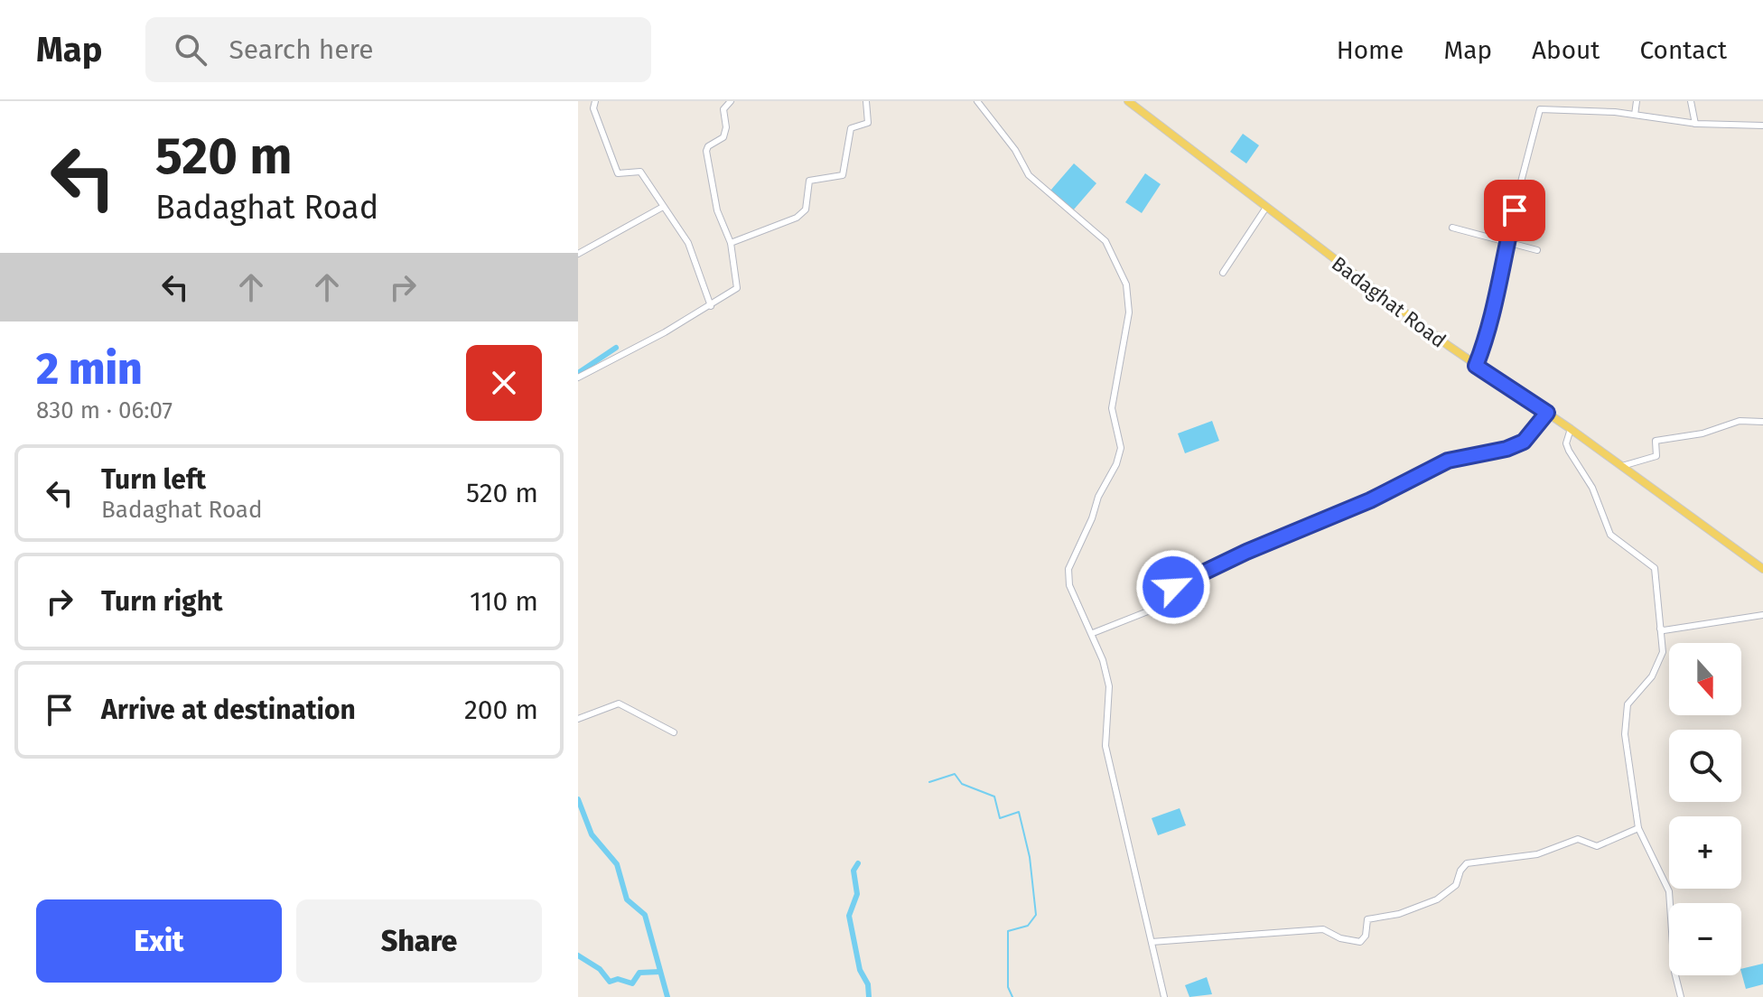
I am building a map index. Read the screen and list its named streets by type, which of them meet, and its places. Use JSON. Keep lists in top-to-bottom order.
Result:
{
  "streets": {
    "main road": ["Badaghat Road"]
  },
  "north": "bottom",
  "page": {
    "header": "Map",
    "search": "Search here",
    "nav": [
      "Home",
      "Map",
      "About",
      "Contact"
    ],
    "turn": ["520 m", "Badaghat Road"],
    "heading": ["2 min", "830 m · 06:07"],
    "list": [
      {
        "name": "Turn left",
        "note": "Badaghat Road",
        "value": "520 m"
      },
      {
        "name": "Turn right",
        "value": "110 m"
      },
      {
        "name": "Arrive at destination",
        "value": "200 m"
      }
    ],
    "map_buttons": ["+", "−"],
    "buttons": ["Exit", "Share"]
  }
}
